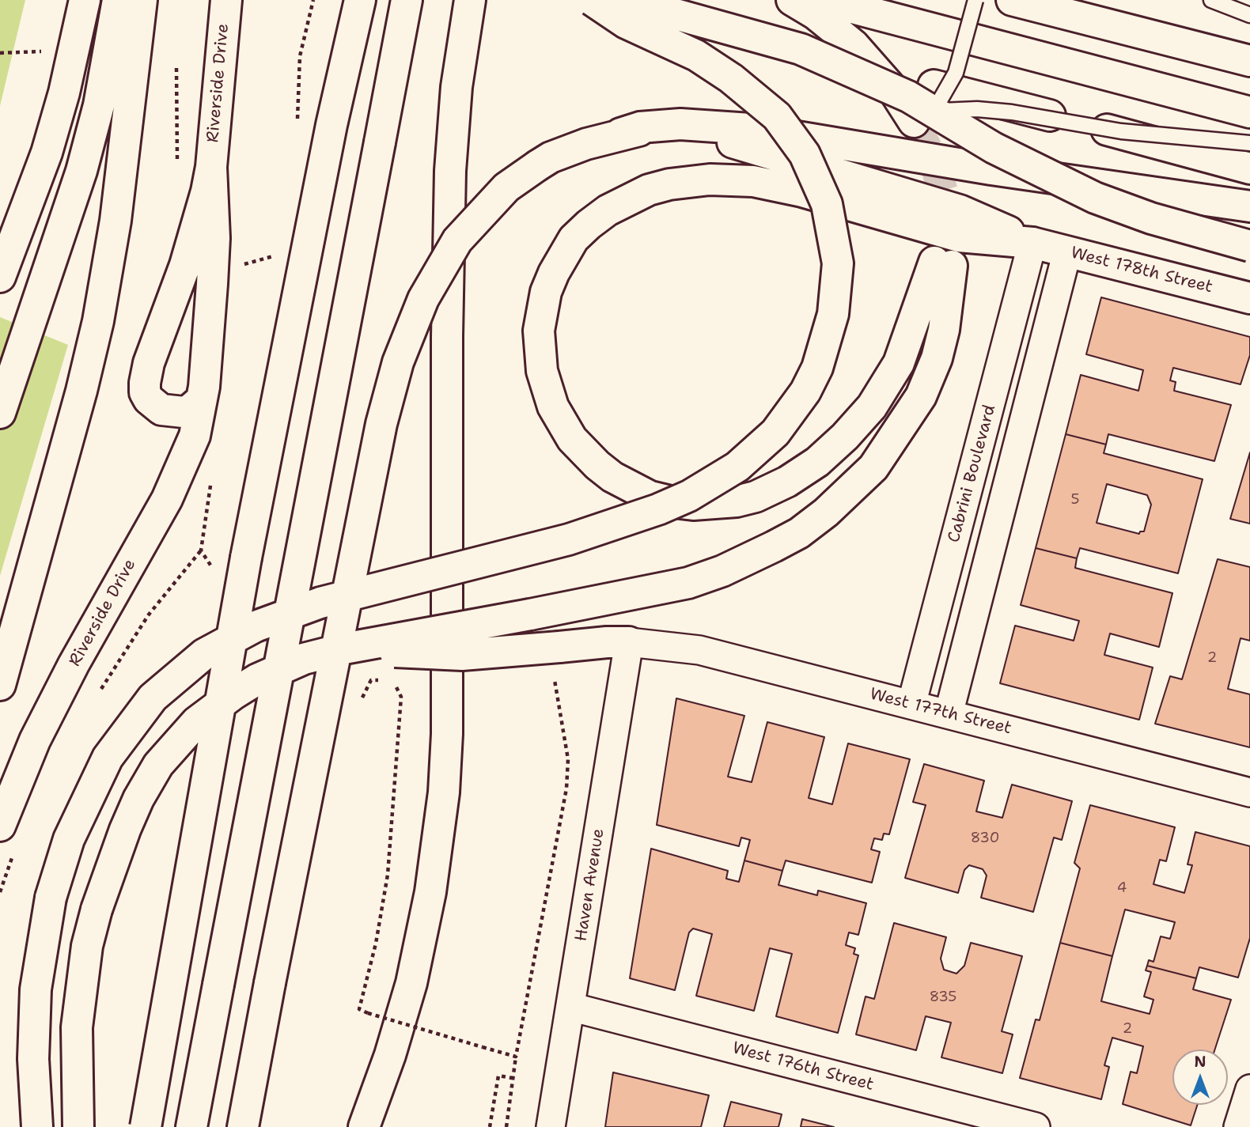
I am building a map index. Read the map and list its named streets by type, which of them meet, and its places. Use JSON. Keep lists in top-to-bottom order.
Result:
{
  "streets": {
    "main road": ["Riverside Drive", "West 178th Street"],
    "street": [
      "Cabrini Boulevard",
      "West 177th Street",
      "Haven Avenue",
      "West 176th Street"
    ]
  },
  "crossings": [
    ["West 178th Street", "Cabrini Boulevard"],
    ["Cabrini Boulevard", "West 177th Street"],
    ["West 177th Street", "Haven Avenue"],
    ["Haven Avenue", "West 176th Street"]
  ],
  "house_numbers": [
    "5",
    "2",
    "830",
    "4",
    "835",
    "2"
  ],
  "north": "top"
}
